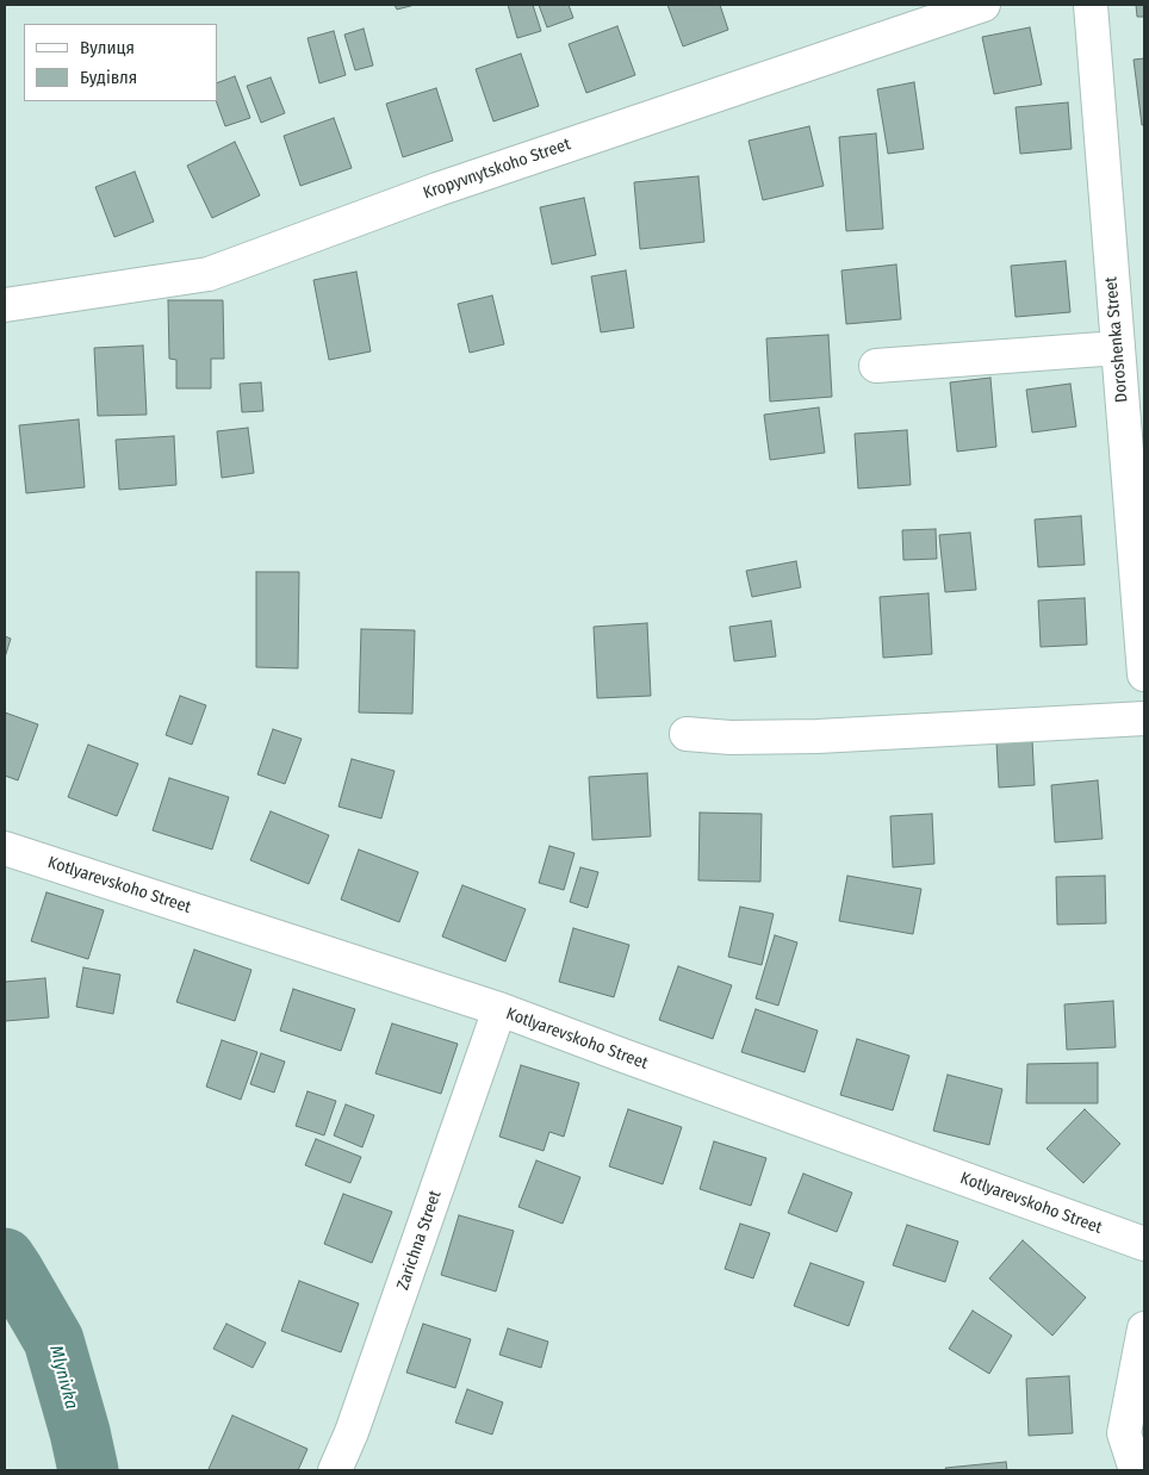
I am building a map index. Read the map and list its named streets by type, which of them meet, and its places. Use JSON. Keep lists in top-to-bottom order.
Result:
{
  "streets": {
    "street": [
      "Kropyvnytskoho Street",
      "Doroshenka Street",
      "Kotlyarevskoho Street",
      "Zarichna Street"
    ]
  },
  "crossings": [
    ["Kotlyarevskoho Street", "Zarichna Street"]
  ],
  "water": ["Mlynivka"],
  "legend": ["Вулиця", "Будівля"]
}
